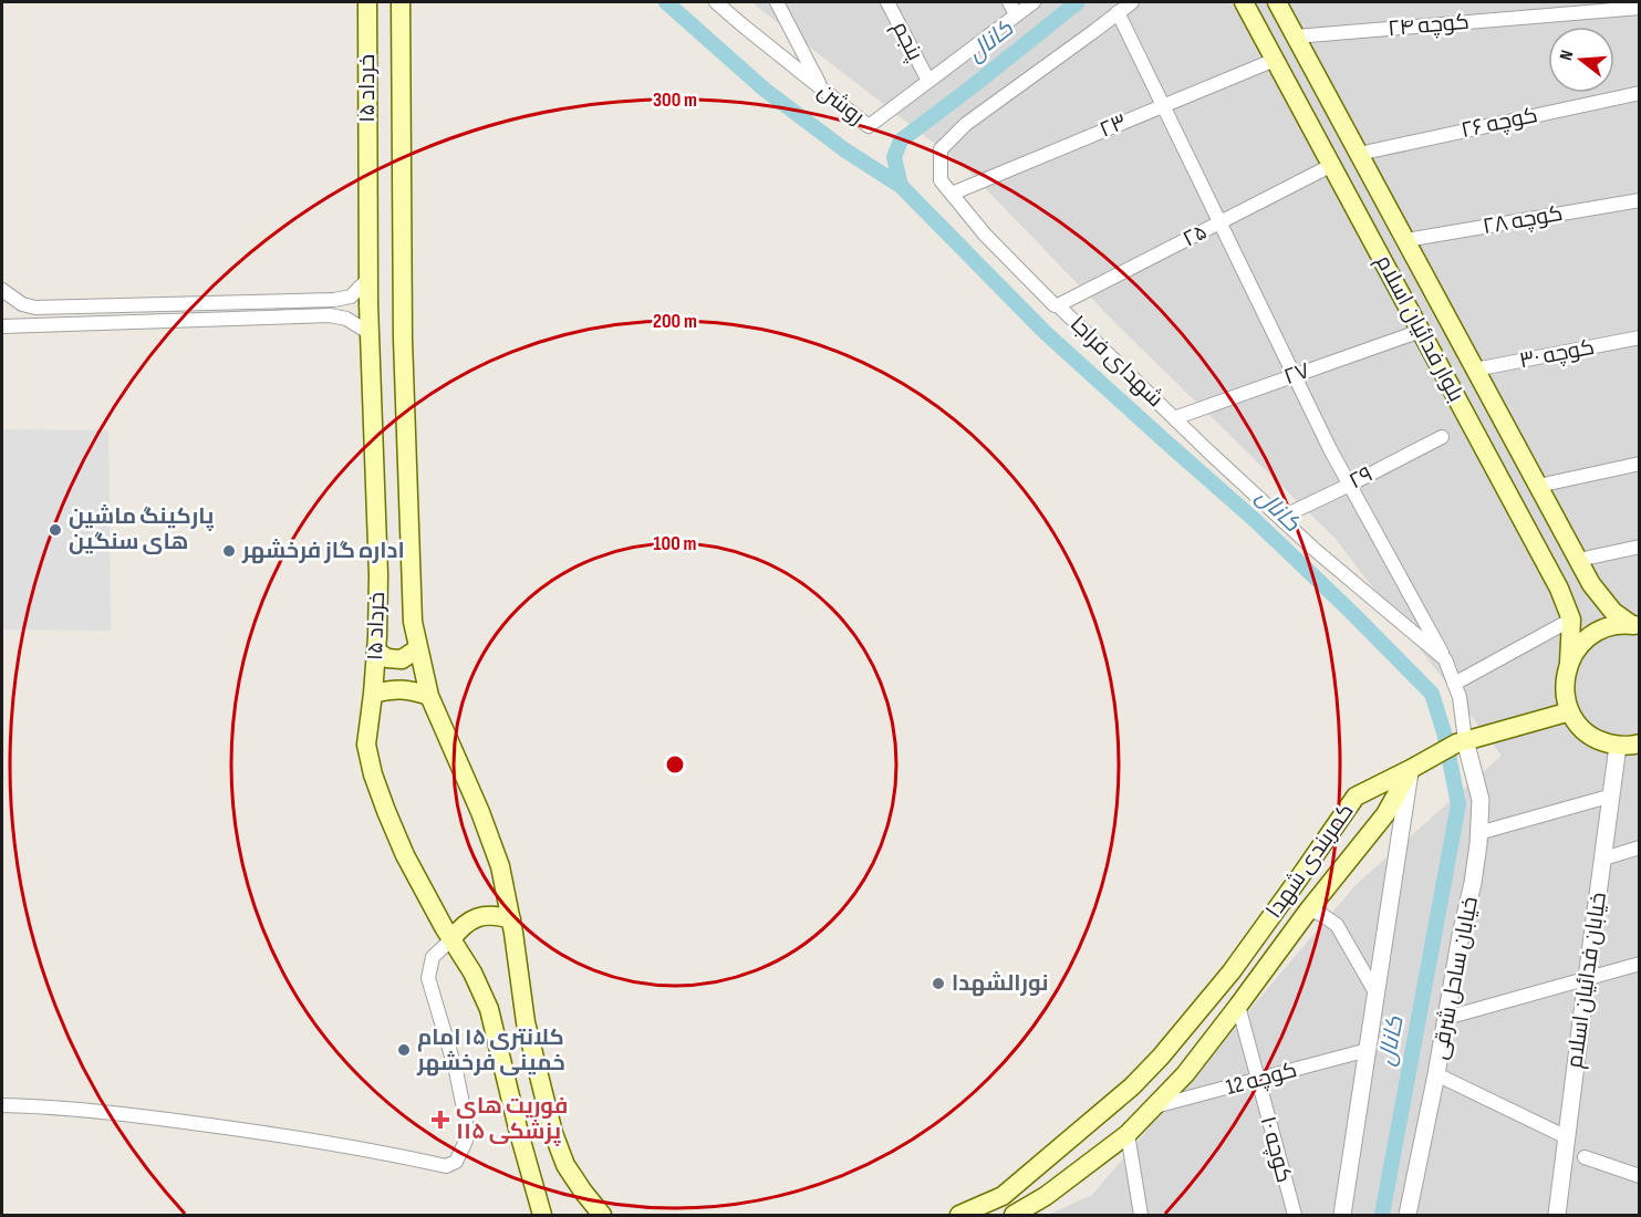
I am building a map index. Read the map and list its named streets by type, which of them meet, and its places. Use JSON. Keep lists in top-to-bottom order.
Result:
{
  "streets": {
    "main road": ["۱۵ خرداد", "بلوار فدائیان اسلام", "کمربندی شهدا"],
    "street": [
      "کوچه ۲۴",
      "پنجم",
      "روشن",
      "کوچه ۲۶",
      "۲۳",
      "کوچه ۲۸",
      "۲۵",
      "کوچه ۳۰",
      "شهدای فراجا",
      "۲۷",
      "۲۹",
      "خیابان ساحل شرقی",
      "خیابان فدائیان اسلام",
      "کوچه 12",
      "کوچه ۱۰"
    ]
  },
  "crossings": [
    ["کوچه ۲۴", "بلوار فدائیان اسلام"],
    ["پنجم", "روشن"],
    ["کوچه ۲۶", "بلوار فدائیان اسلام"],
    ["۲۳", "بلوار فدائیان اسلام"],
    ["۲۳", "شهدای فراجا"],
    ["کوچه ۲۸", "بلوار فدائیان اسلام"],
    ["۲۵", "بلوار فدائیان اسلام"],
    ["۲۵", "شهدای فراجا"],
    ["بلوار فدائیان اسلام", "کوچه ۳۰"],
    ["بلوار فدائیان اسلام", "۲۷"],
    ["شهدای فراجا", "۲۷"],
    ["شهدای فراجا", "۲۹"],
    ["کمربندی شهدا", "کوچه 12"],
    ["کمربندی شهدا", "کوچه ۱۰"],
    ["کوچه 12", "کوچه ۱۰"]
  ],
  "water": ["کانال"],
  "places": {
    "other": [
      "پارکینگ ماشین های سنگین",
      "اداره گاز فرخشهر",
      "نورالشهدا",
      "کلانتری ۱۵ امام خمینی فرخشهر"
    ],
    "health": ["فوریت های پزشکی ۱۱۵"]
  },
  "north": "left",
  "rings": ["300 m", "200 m", "100 m"]
}
